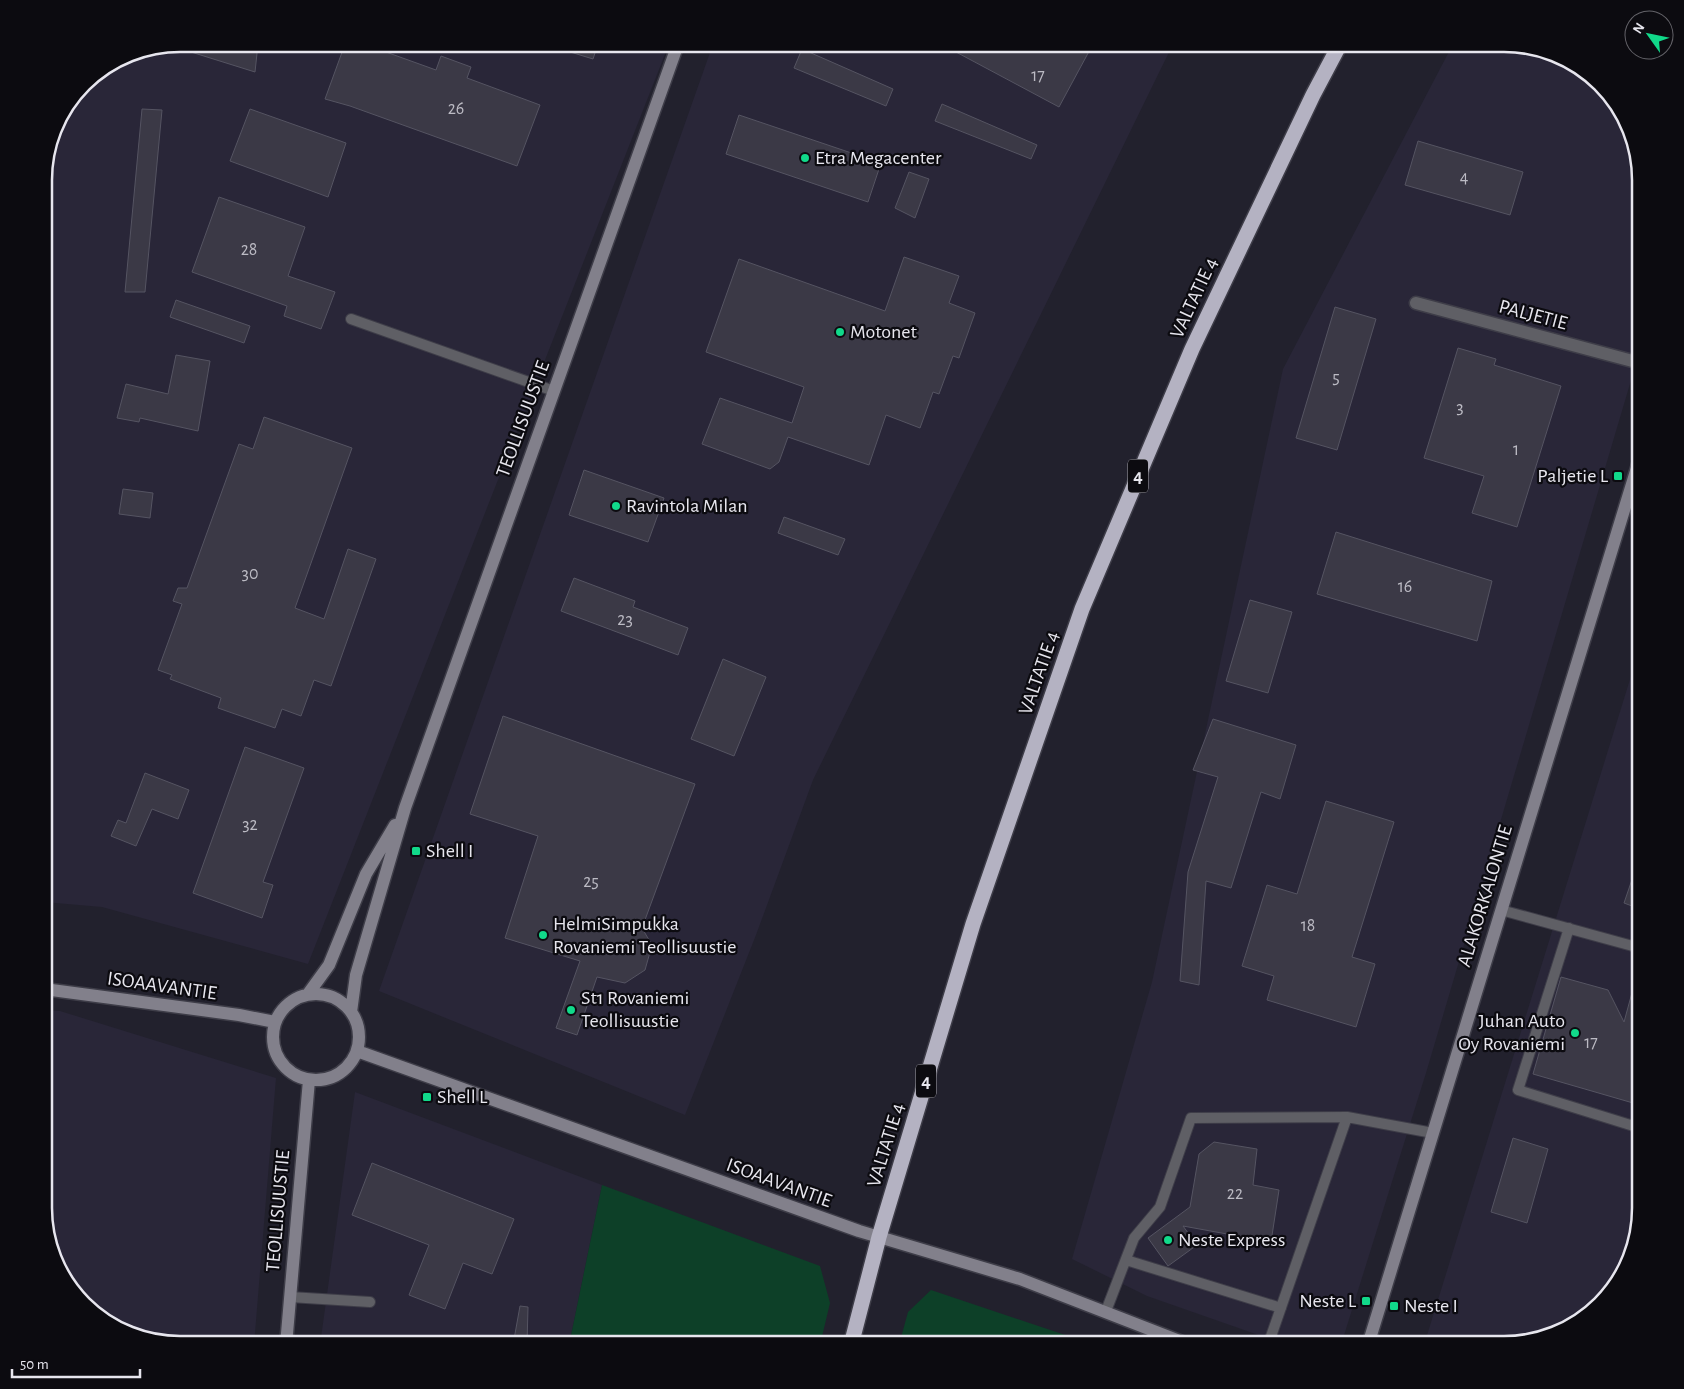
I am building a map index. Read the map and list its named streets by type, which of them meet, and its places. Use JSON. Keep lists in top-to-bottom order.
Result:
{
  "streets": {
    "highway": ["VALTATIE 4", "4"],
    "street": [
      "PALJETIE",
      "TEOLLISUUSTIE",
      "ALAKORKALONTIE",
      "ISOAAVANTIE"
    ]
  },
  "crossings": [
    ["VALTATIE 4", "ISOAAVANTIE"],
    ["TEOLLISUUSTIE", "ISOAAVANTIE"]
  ],
  "places": {
    "other": [
      "Etra Megacenter",
      "Motonet",
      "Ravintola Milan",
      "HelmiSimpukka Rovaniemi Teollisuustie",
      "St1 Rovaniemi Teollisuustie",
      "Juhan Auto Oy Rovaniemi",
      "Neste Express"
    ],
    "transit": [
      "Paljetie L",
      "Shell I",
      "Shell L",
      "Neste L",
      "Neste I"
    ]
  },
  "house_numbers": [
    "17",
    "26",
    "4",
    "28",
    "5",
    "3",
    "1",
    "30",
    "16",
    "23",
    "32",
    "25",
    "18",
    "17",
    "22"
  ],
  "scale_bar": "50 m",
  "north": "top left"
}
